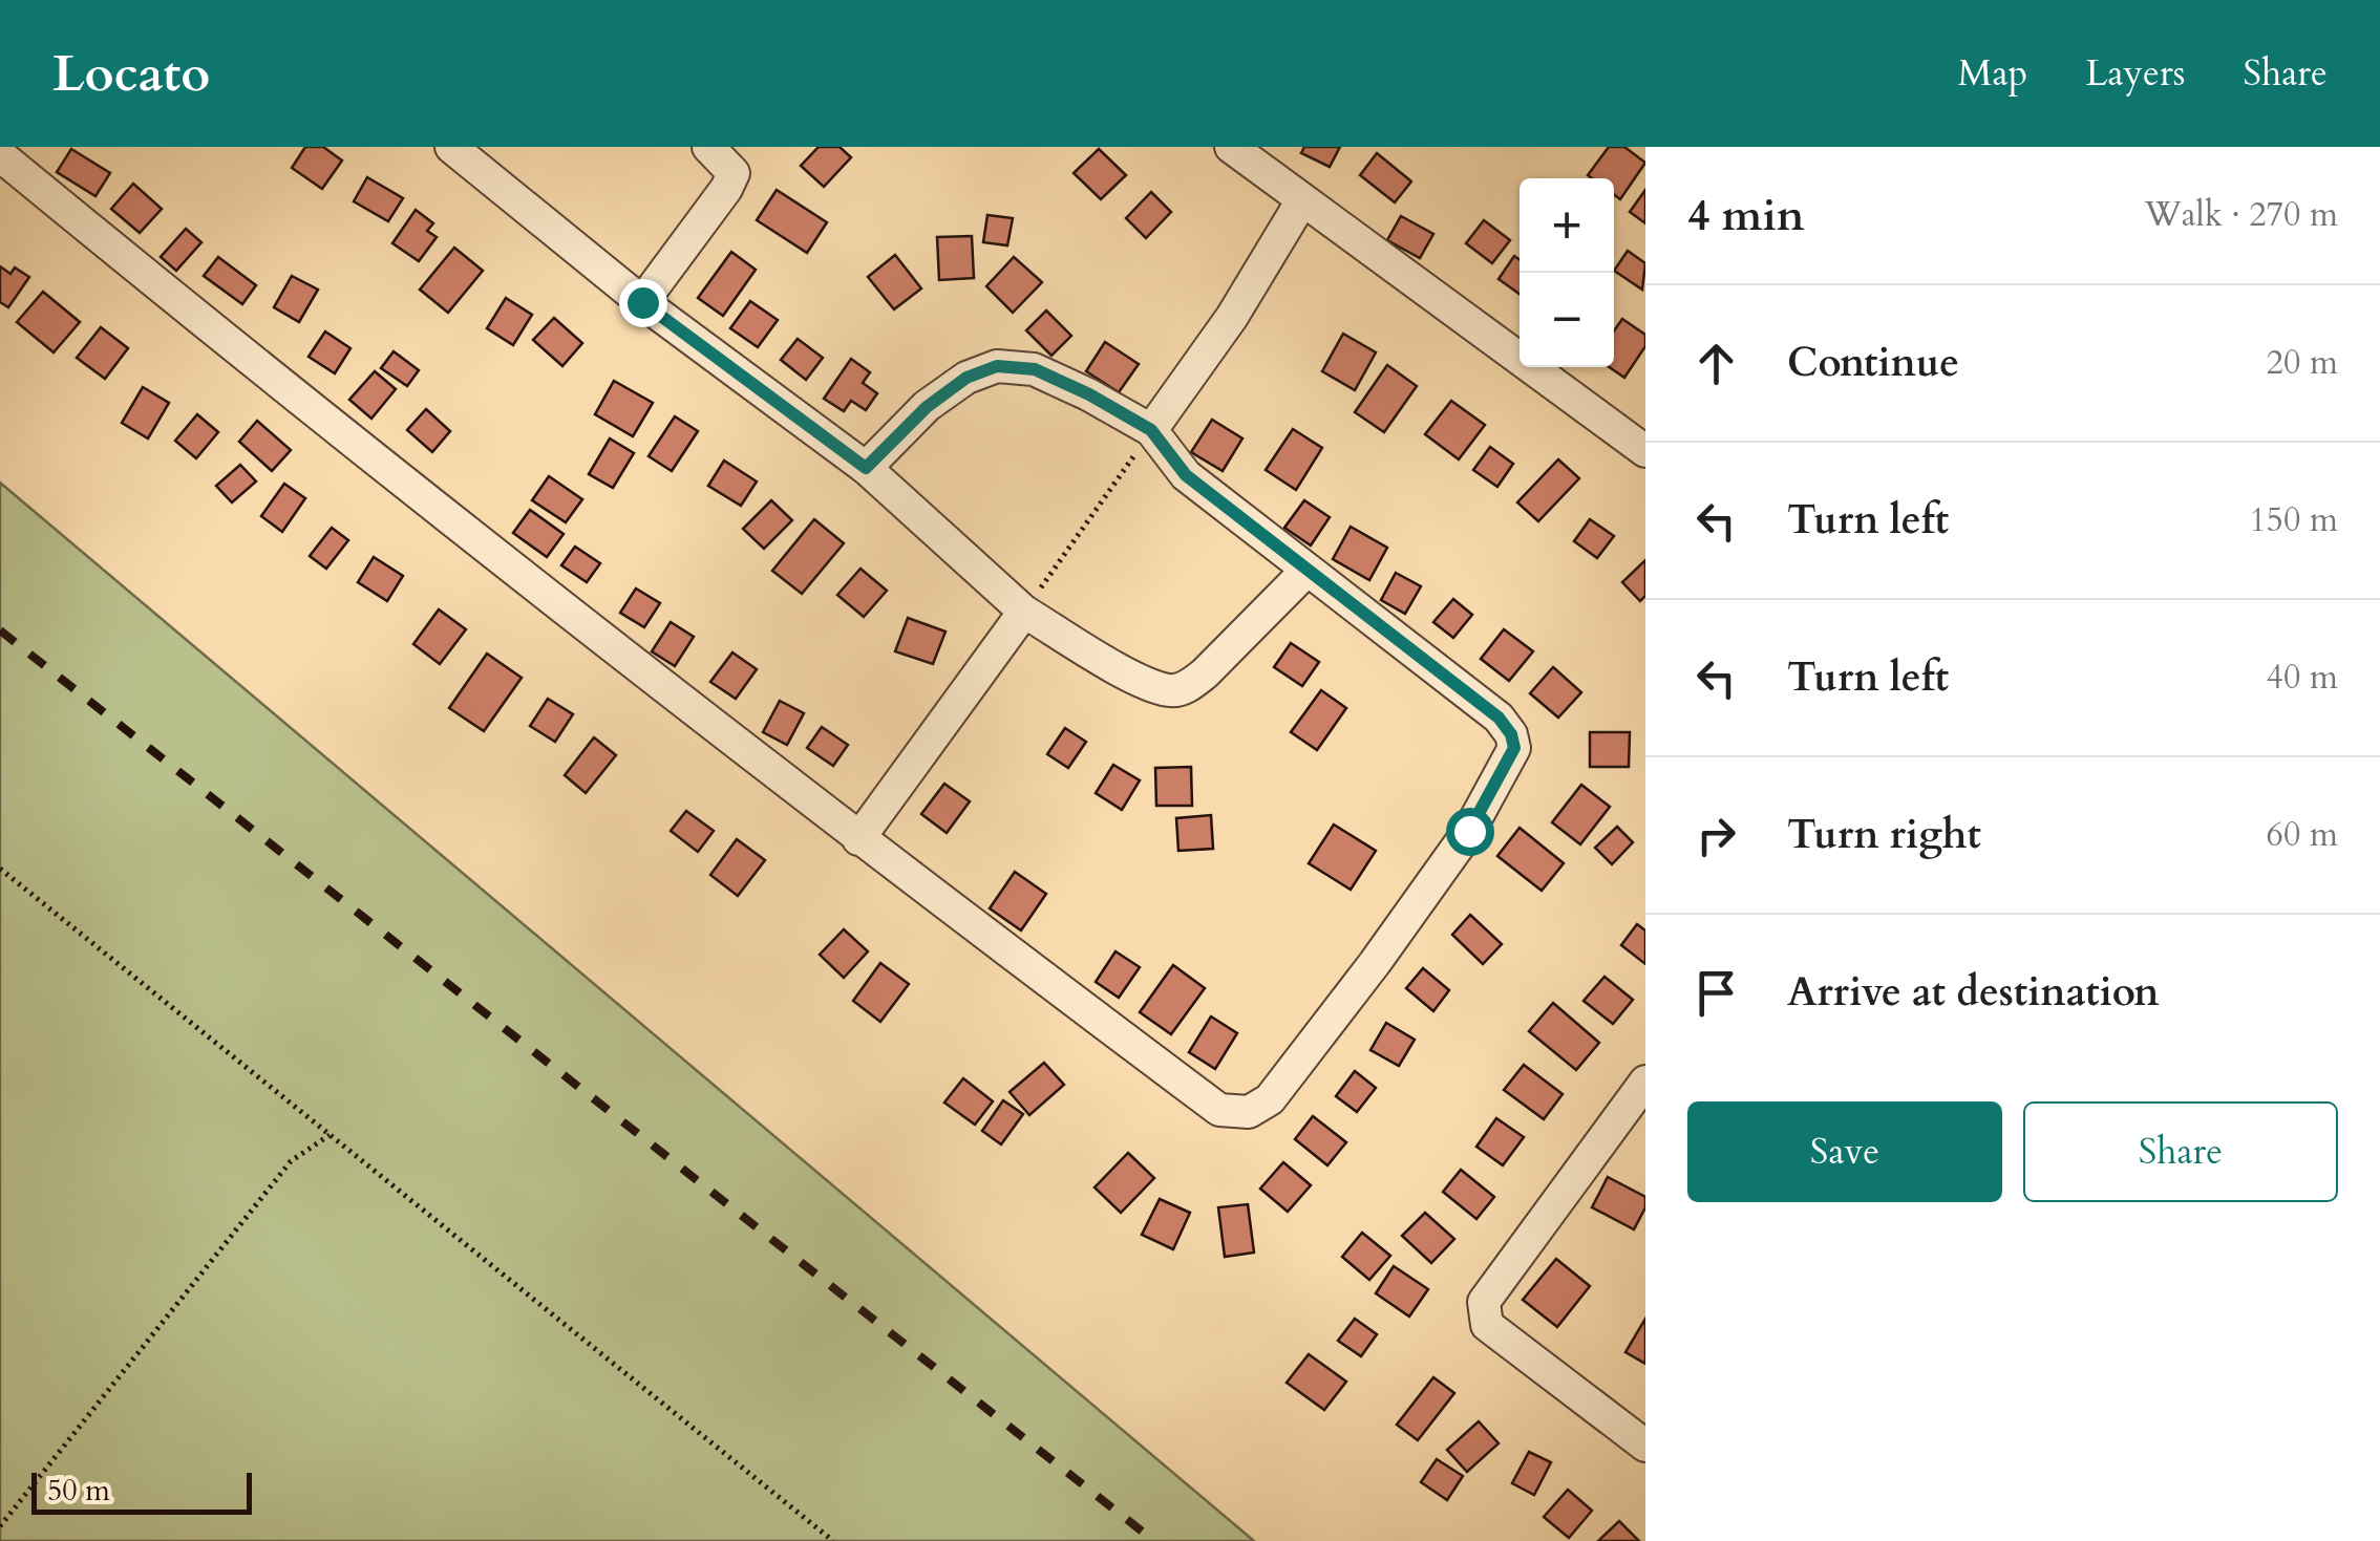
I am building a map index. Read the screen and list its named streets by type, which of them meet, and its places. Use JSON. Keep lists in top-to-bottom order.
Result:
{
  "scale_bar": "50 m",
  "page": {
    "header": "Locato",
    "nav": ["Map", "Layers", "Share"],
    "heading": ["4 min", "Walk · 270 m"],
    "map_buttons": ["+", "−"],
    "list": [
      ["Continue", "20 m"],
      ["Turn left", "150 m"],
      ["Turn left", "40 m"],
      ["Turn right", "60 m"],
      "Arrive at destination"
    ],
    "buttons": ["Save", "Share"],
    "scale": "50 m"
  }
}
